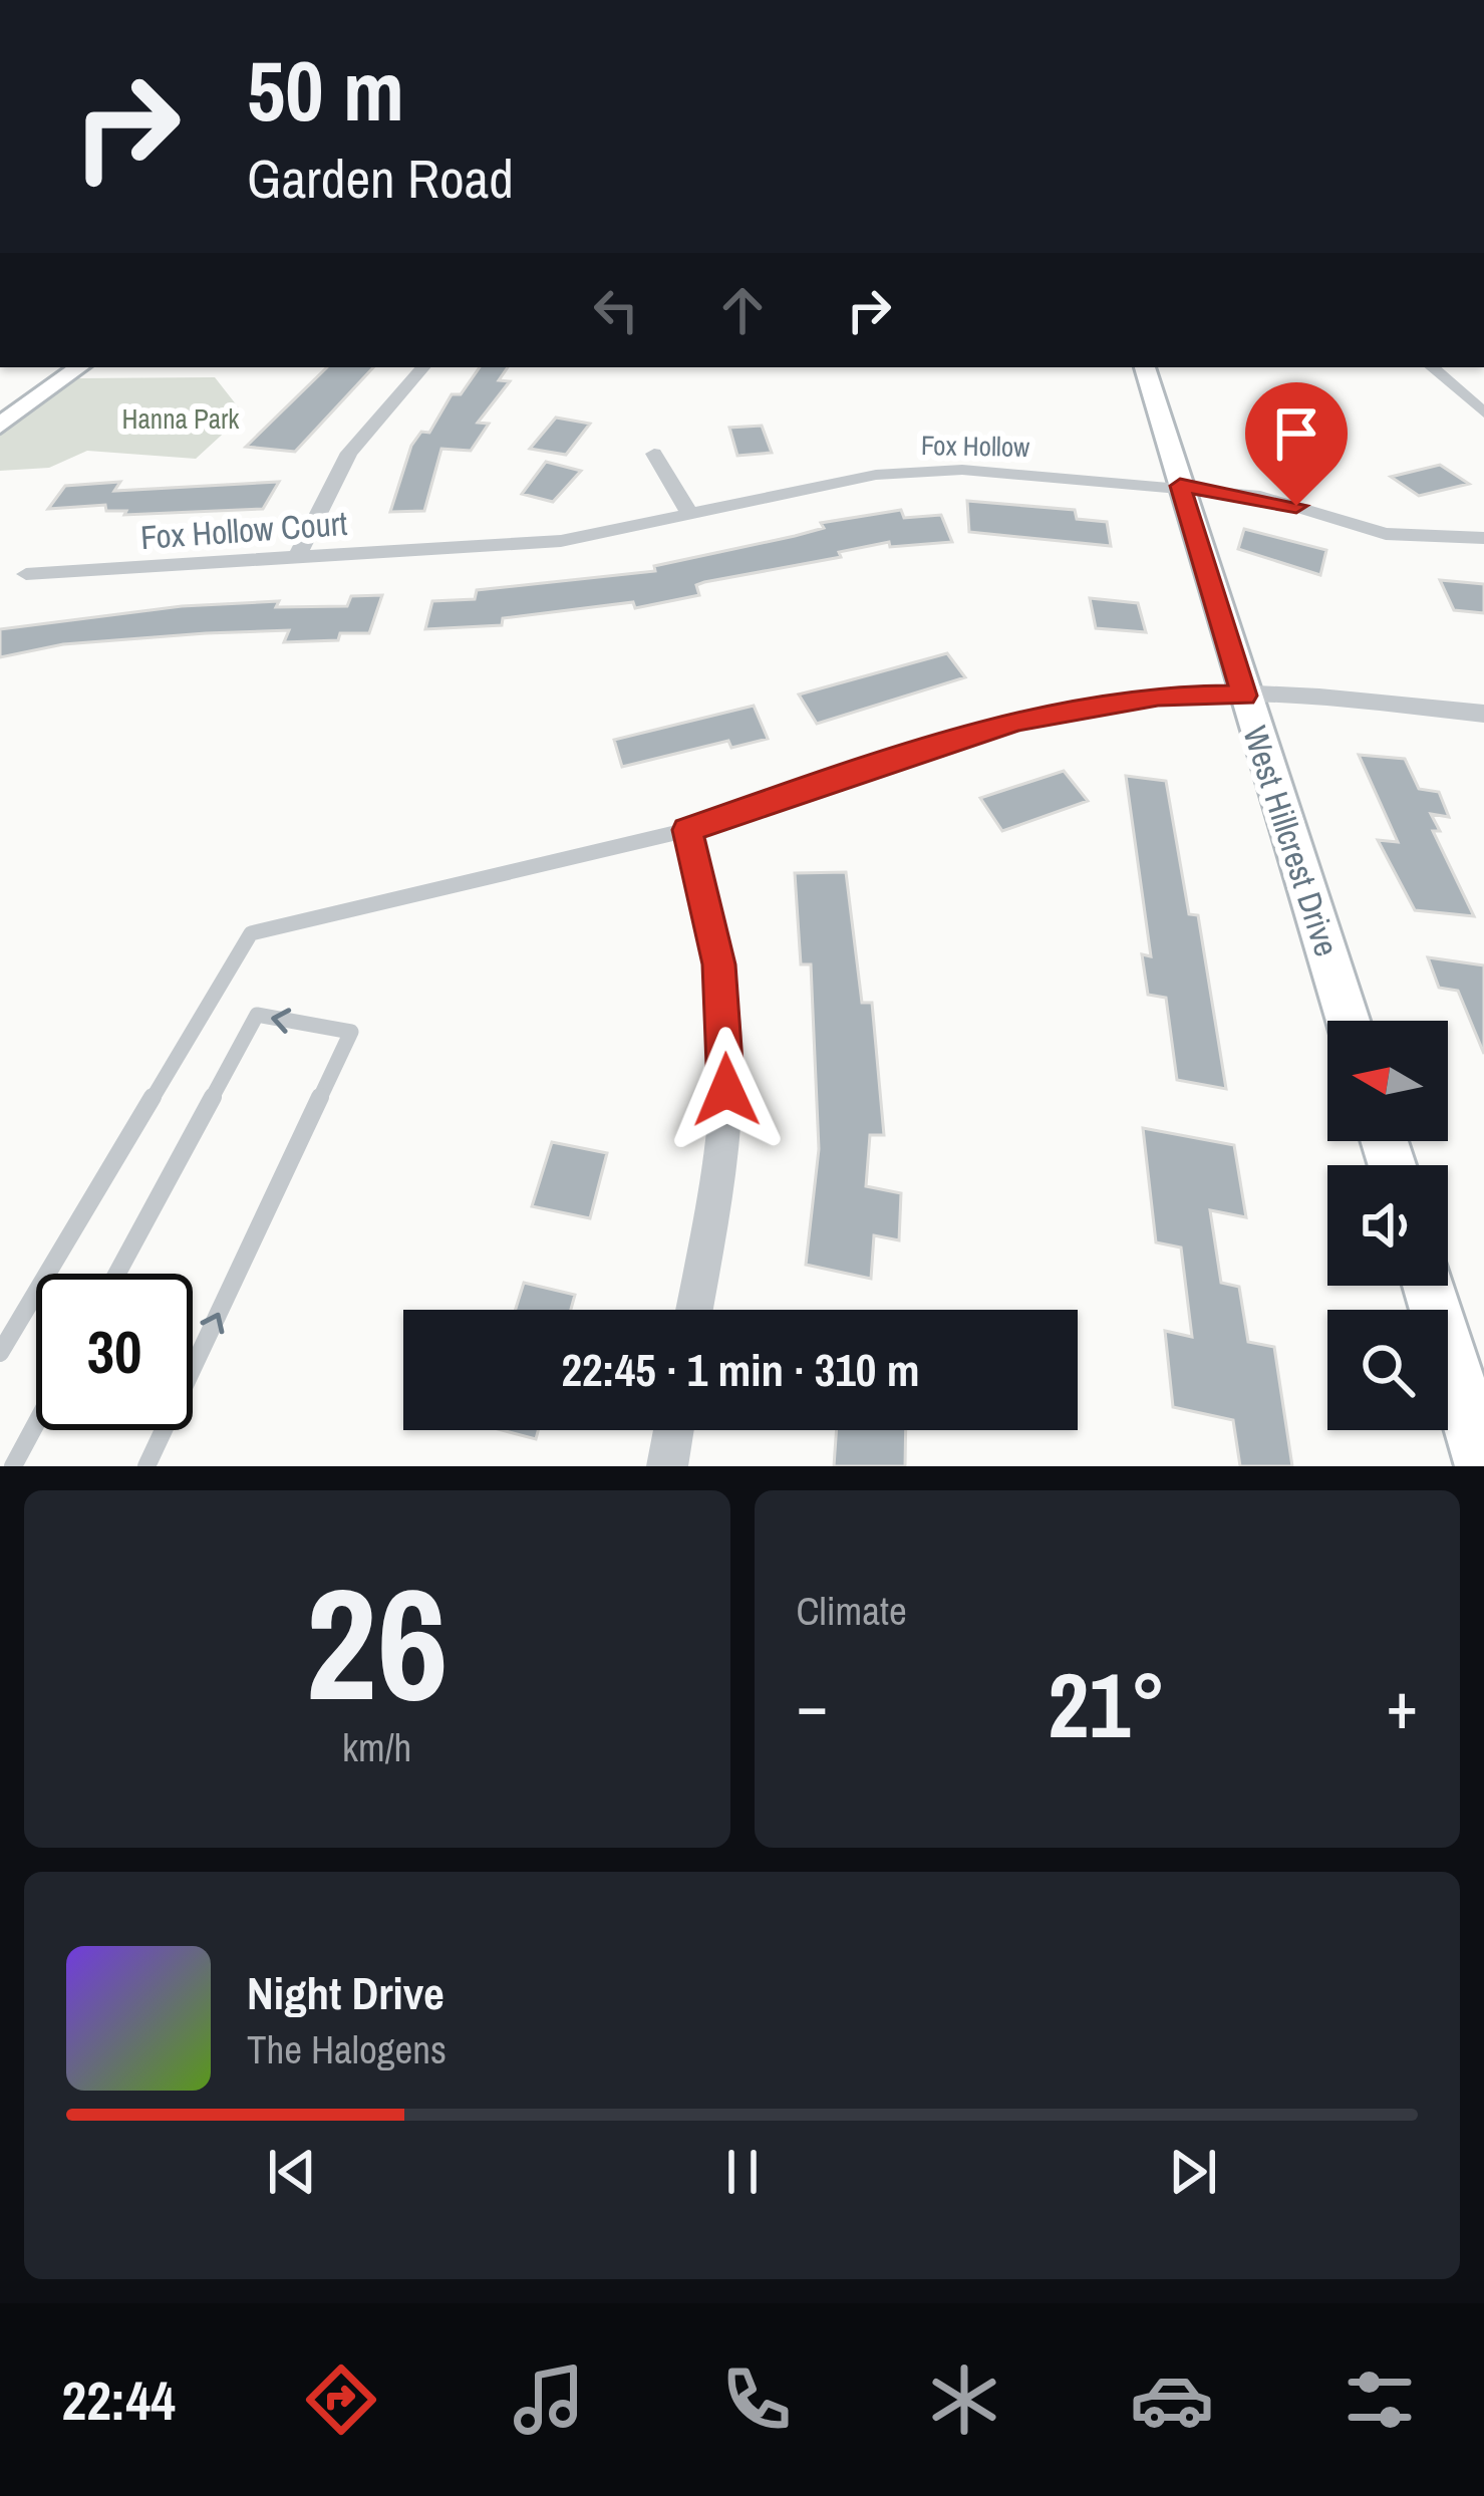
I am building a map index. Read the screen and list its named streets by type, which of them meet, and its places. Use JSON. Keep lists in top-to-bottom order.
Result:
{
  "streets": {
    "street": ["Fox Hollow", "Fox Hollow Court", "West Hillcrest Drive"]
  },
  "crossings": [
    ["Fox Hollow", "Fox Hollow Court"],
    ["Fox Hollow", "West Hillcrest Drive"]
  ],
  "parks": ["Hanna Park"],
  "north": "left",
  "page": {
    "turn": ["50 m", "Garden Road"],
    "limit": "30",
    "trip": "22:45 · 1 min · 310 m",
    "tile": [
      ["26", "km/h"],
      "Climate"
    ],
    "heat": ["−", "21°", "+"],
    "song": ["Night Drive", "The Halogens"],
    "tabs": "22:44"
  }
}
